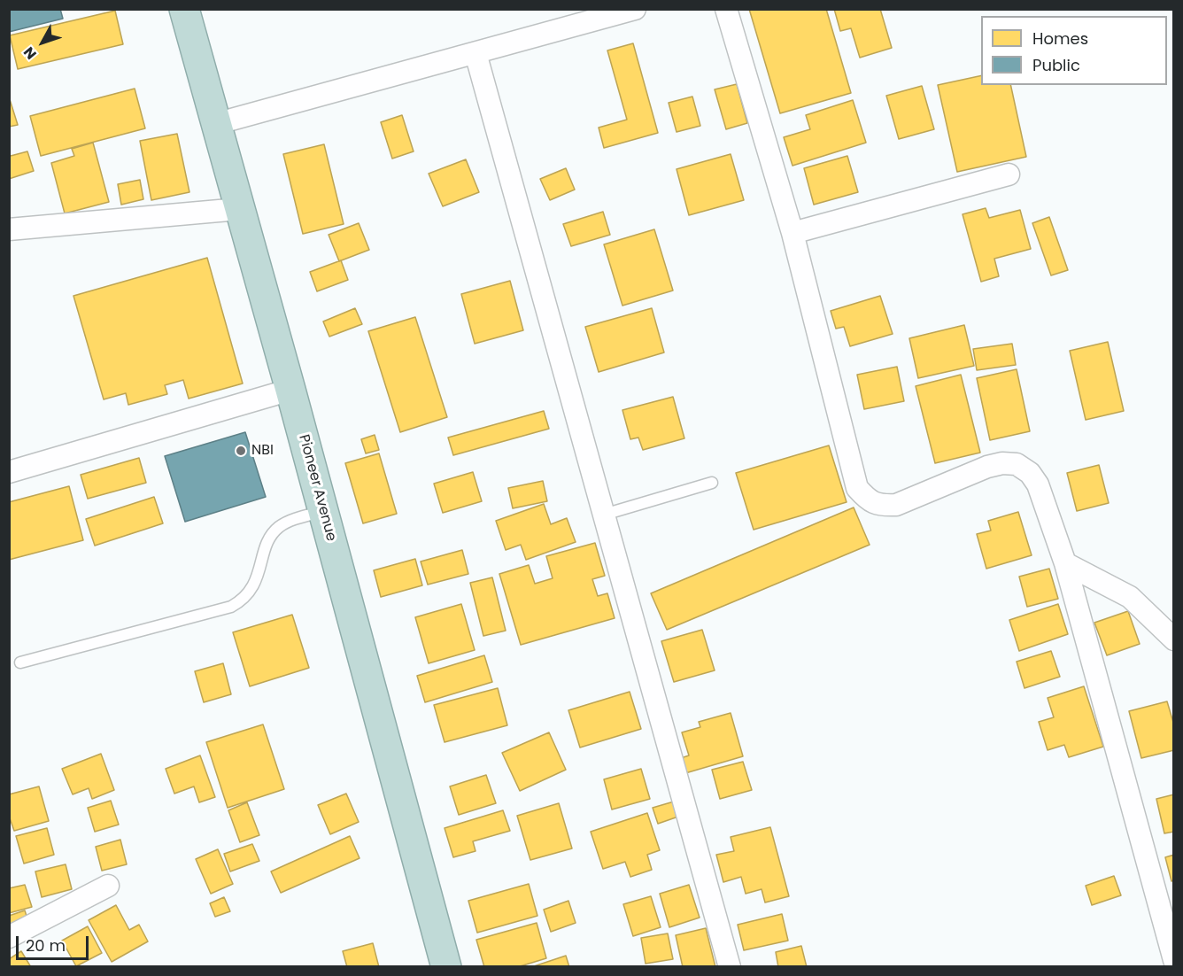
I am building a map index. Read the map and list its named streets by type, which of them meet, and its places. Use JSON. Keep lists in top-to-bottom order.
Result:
{
  "streets": {
    "highway": ["Pioneer Avenue"]
  },
  "places": ["NBI"],
  "legend": ["Homes", "Public"],
  "scale_bar": "20 m",
  "north": "bottom left"
}
